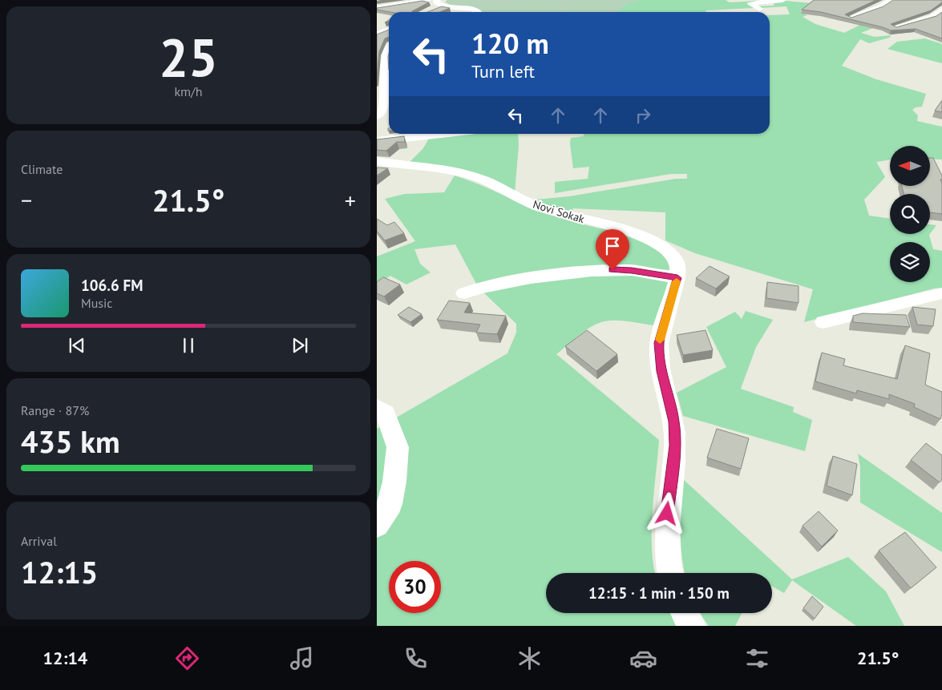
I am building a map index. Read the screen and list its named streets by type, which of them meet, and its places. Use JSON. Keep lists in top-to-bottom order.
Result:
{
  "streets": {
    "street": ["Novi Sokak"]
  },
  "north": "left",
  "page": {
    "tile": [
      ["25", "km/h"],
      "Climate",
      ["Range · 87%", "435 km"],
      ["Arrival", "12:15"]
    ],
    "turn": ["120 m", "Turn left"],
    "heat": ["−", "21.5°", "+"],
    "song": ["106.6 FM", "Music"],
    "limit": "30",
    "trip": "12:15 · 1 min · 150 m",
    "tabs": ["12:14", "21.5°"]
  }
}
